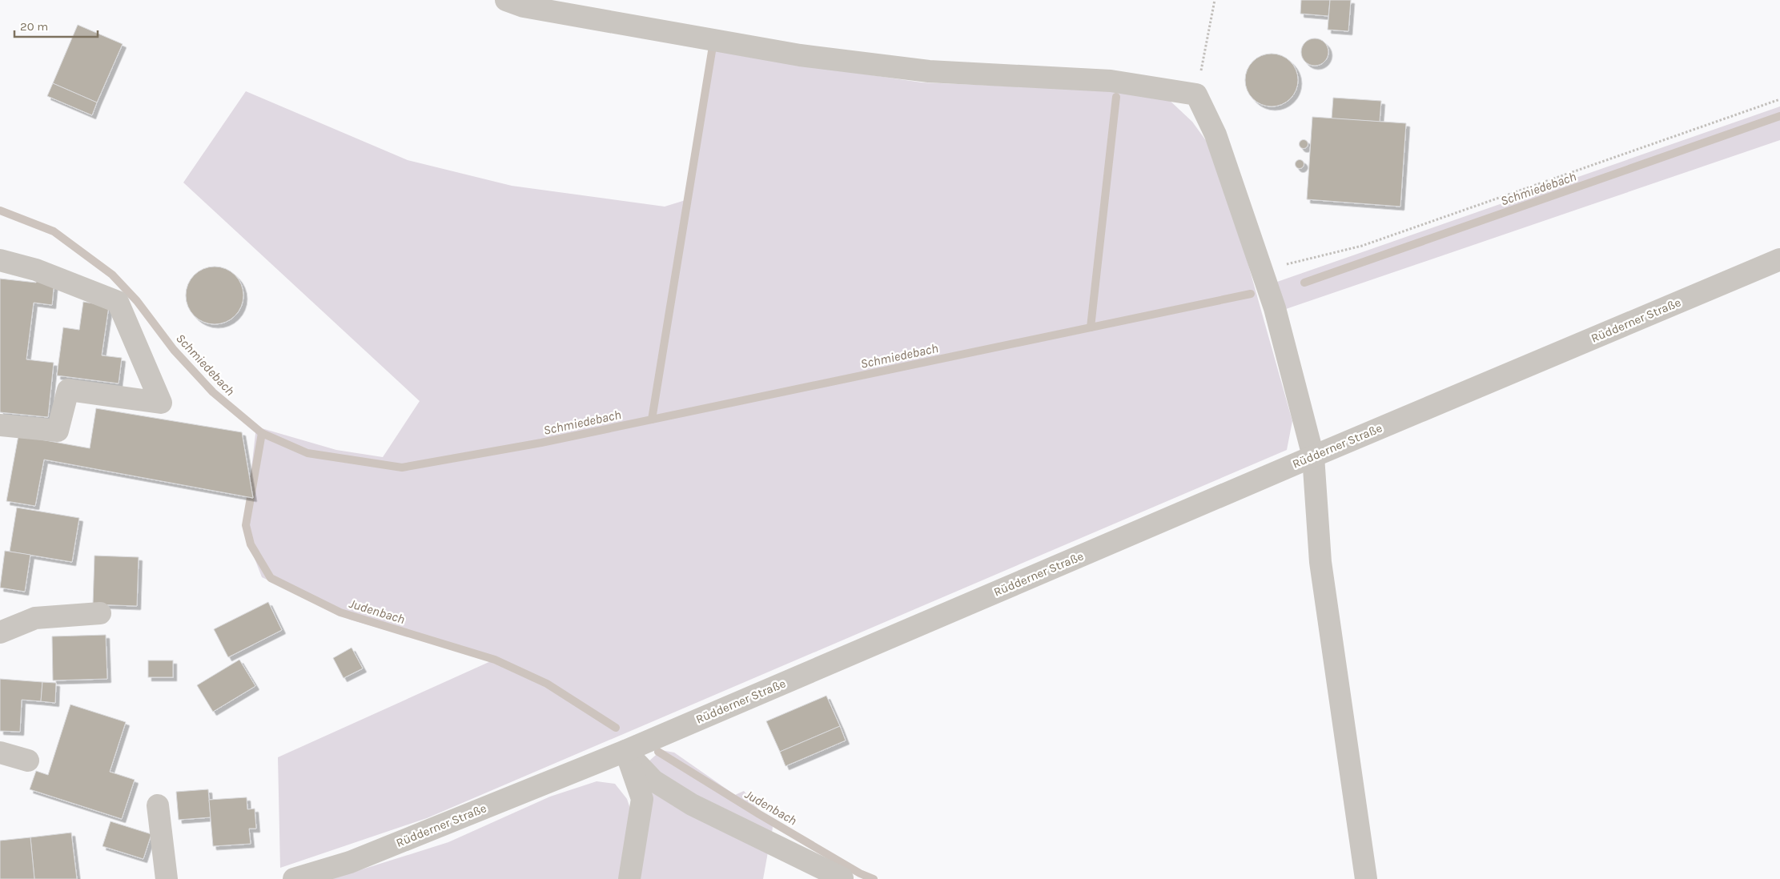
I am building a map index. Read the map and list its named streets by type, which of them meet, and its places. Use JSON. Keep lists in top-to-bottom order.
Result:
{
  "streets": {
    "street": ["Rüdderner Straße"]
  },
  "water": ["Schmiedebach", "Judenbach"],
  "scale_bar": "20 m"
}
